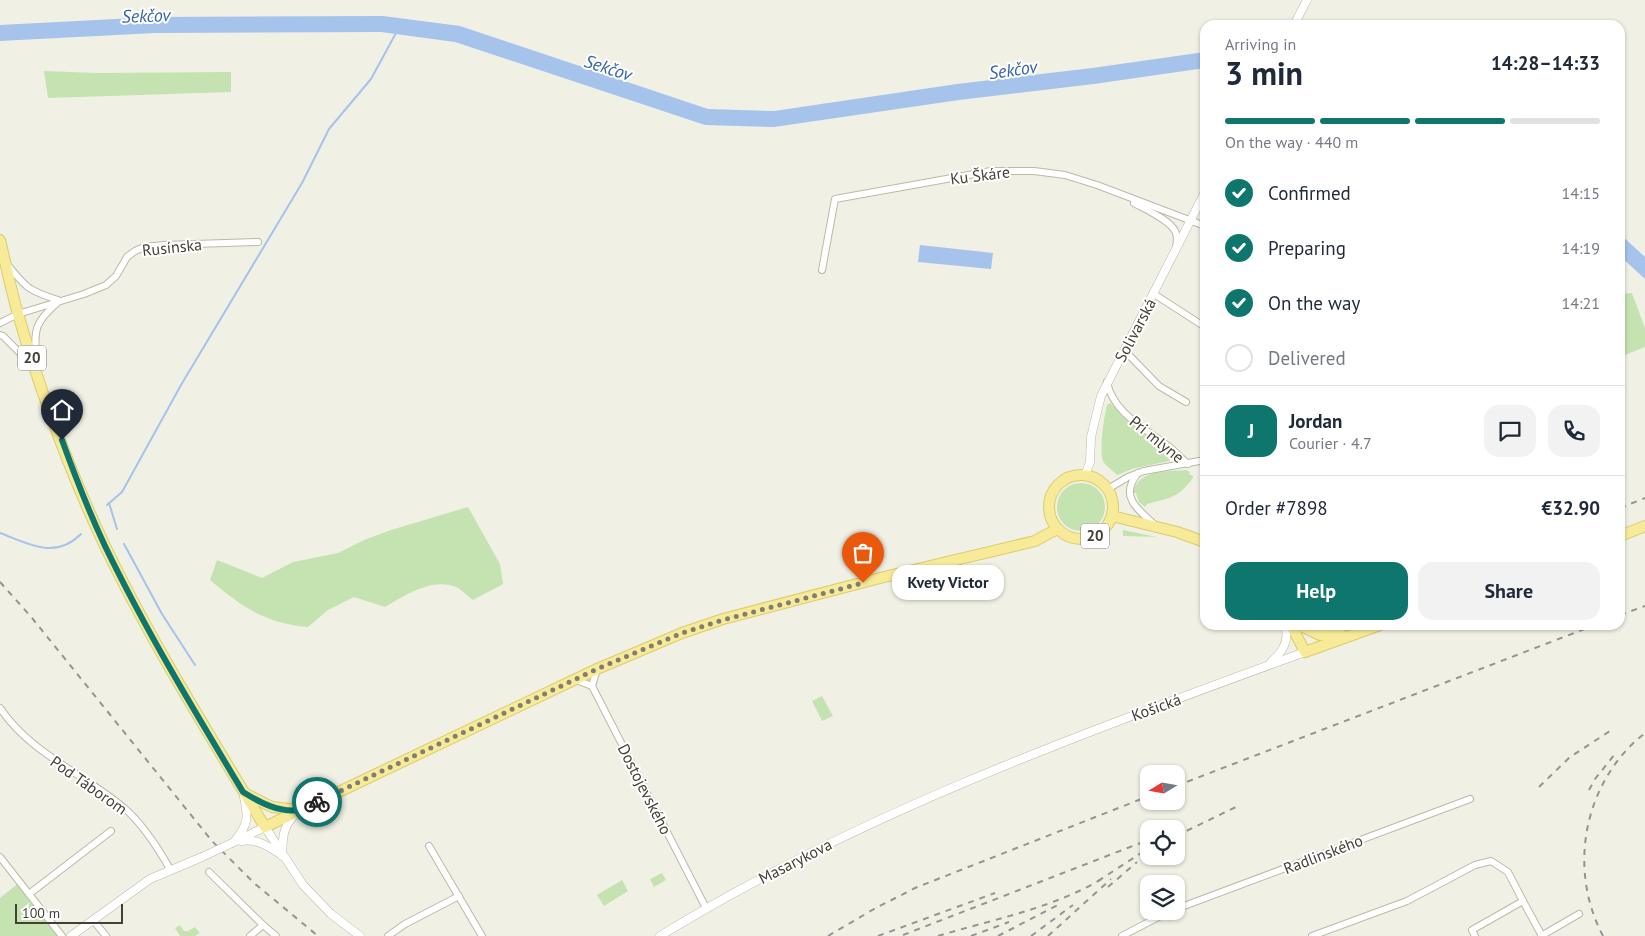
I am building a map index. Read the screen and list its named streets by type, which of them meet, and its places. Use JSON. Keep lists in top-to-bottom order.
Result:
{
  "streets": {
    "main road": ["20", "Košická"],
    "street": [
      "Ku Škáre",
      "Rusínska",
      "Solivarská",
      "Pri mlyne",
      "Pod Táborom",
      "Dostojevského",
      "Radlinského",
      "Masarykova"
    ]
  },
  "crossings": [
    ["Ku Škáre", "Solivarská"],
    ["Rusínska", "20"],
    ["Solivarská", "20"],
    ["Solivarská", "Pri mlyne"],
    ["Košická", "Masarykova"],
    ["Dostojevského", "Masarykova"]
  ],
  "water": ["Sekčov"],
  "places": ["Kvety Victor"],
  "scale_bar": "100 m",
  "north": "left",
  "page": {
    "heading": ["3 min", "Arriving in", "14:28–14:33"],
    "panel": [
      "Jordan",
      "Courier · 4.7",
      "Order #7898",
      "€32.90"
    ],
    "bar": "On the way · 440 m",
    "list": [
      ["Confirmed", "14:15"],
      ["Preparing", "14:19"],
      ["On the way", "14:21"],
      "Delivered"
    ],
    "round": "J",
    "buttons": ["Help", "Share"],
    "bubble": "Kvety Victor",
    "scale": "100 m"
  }
}
